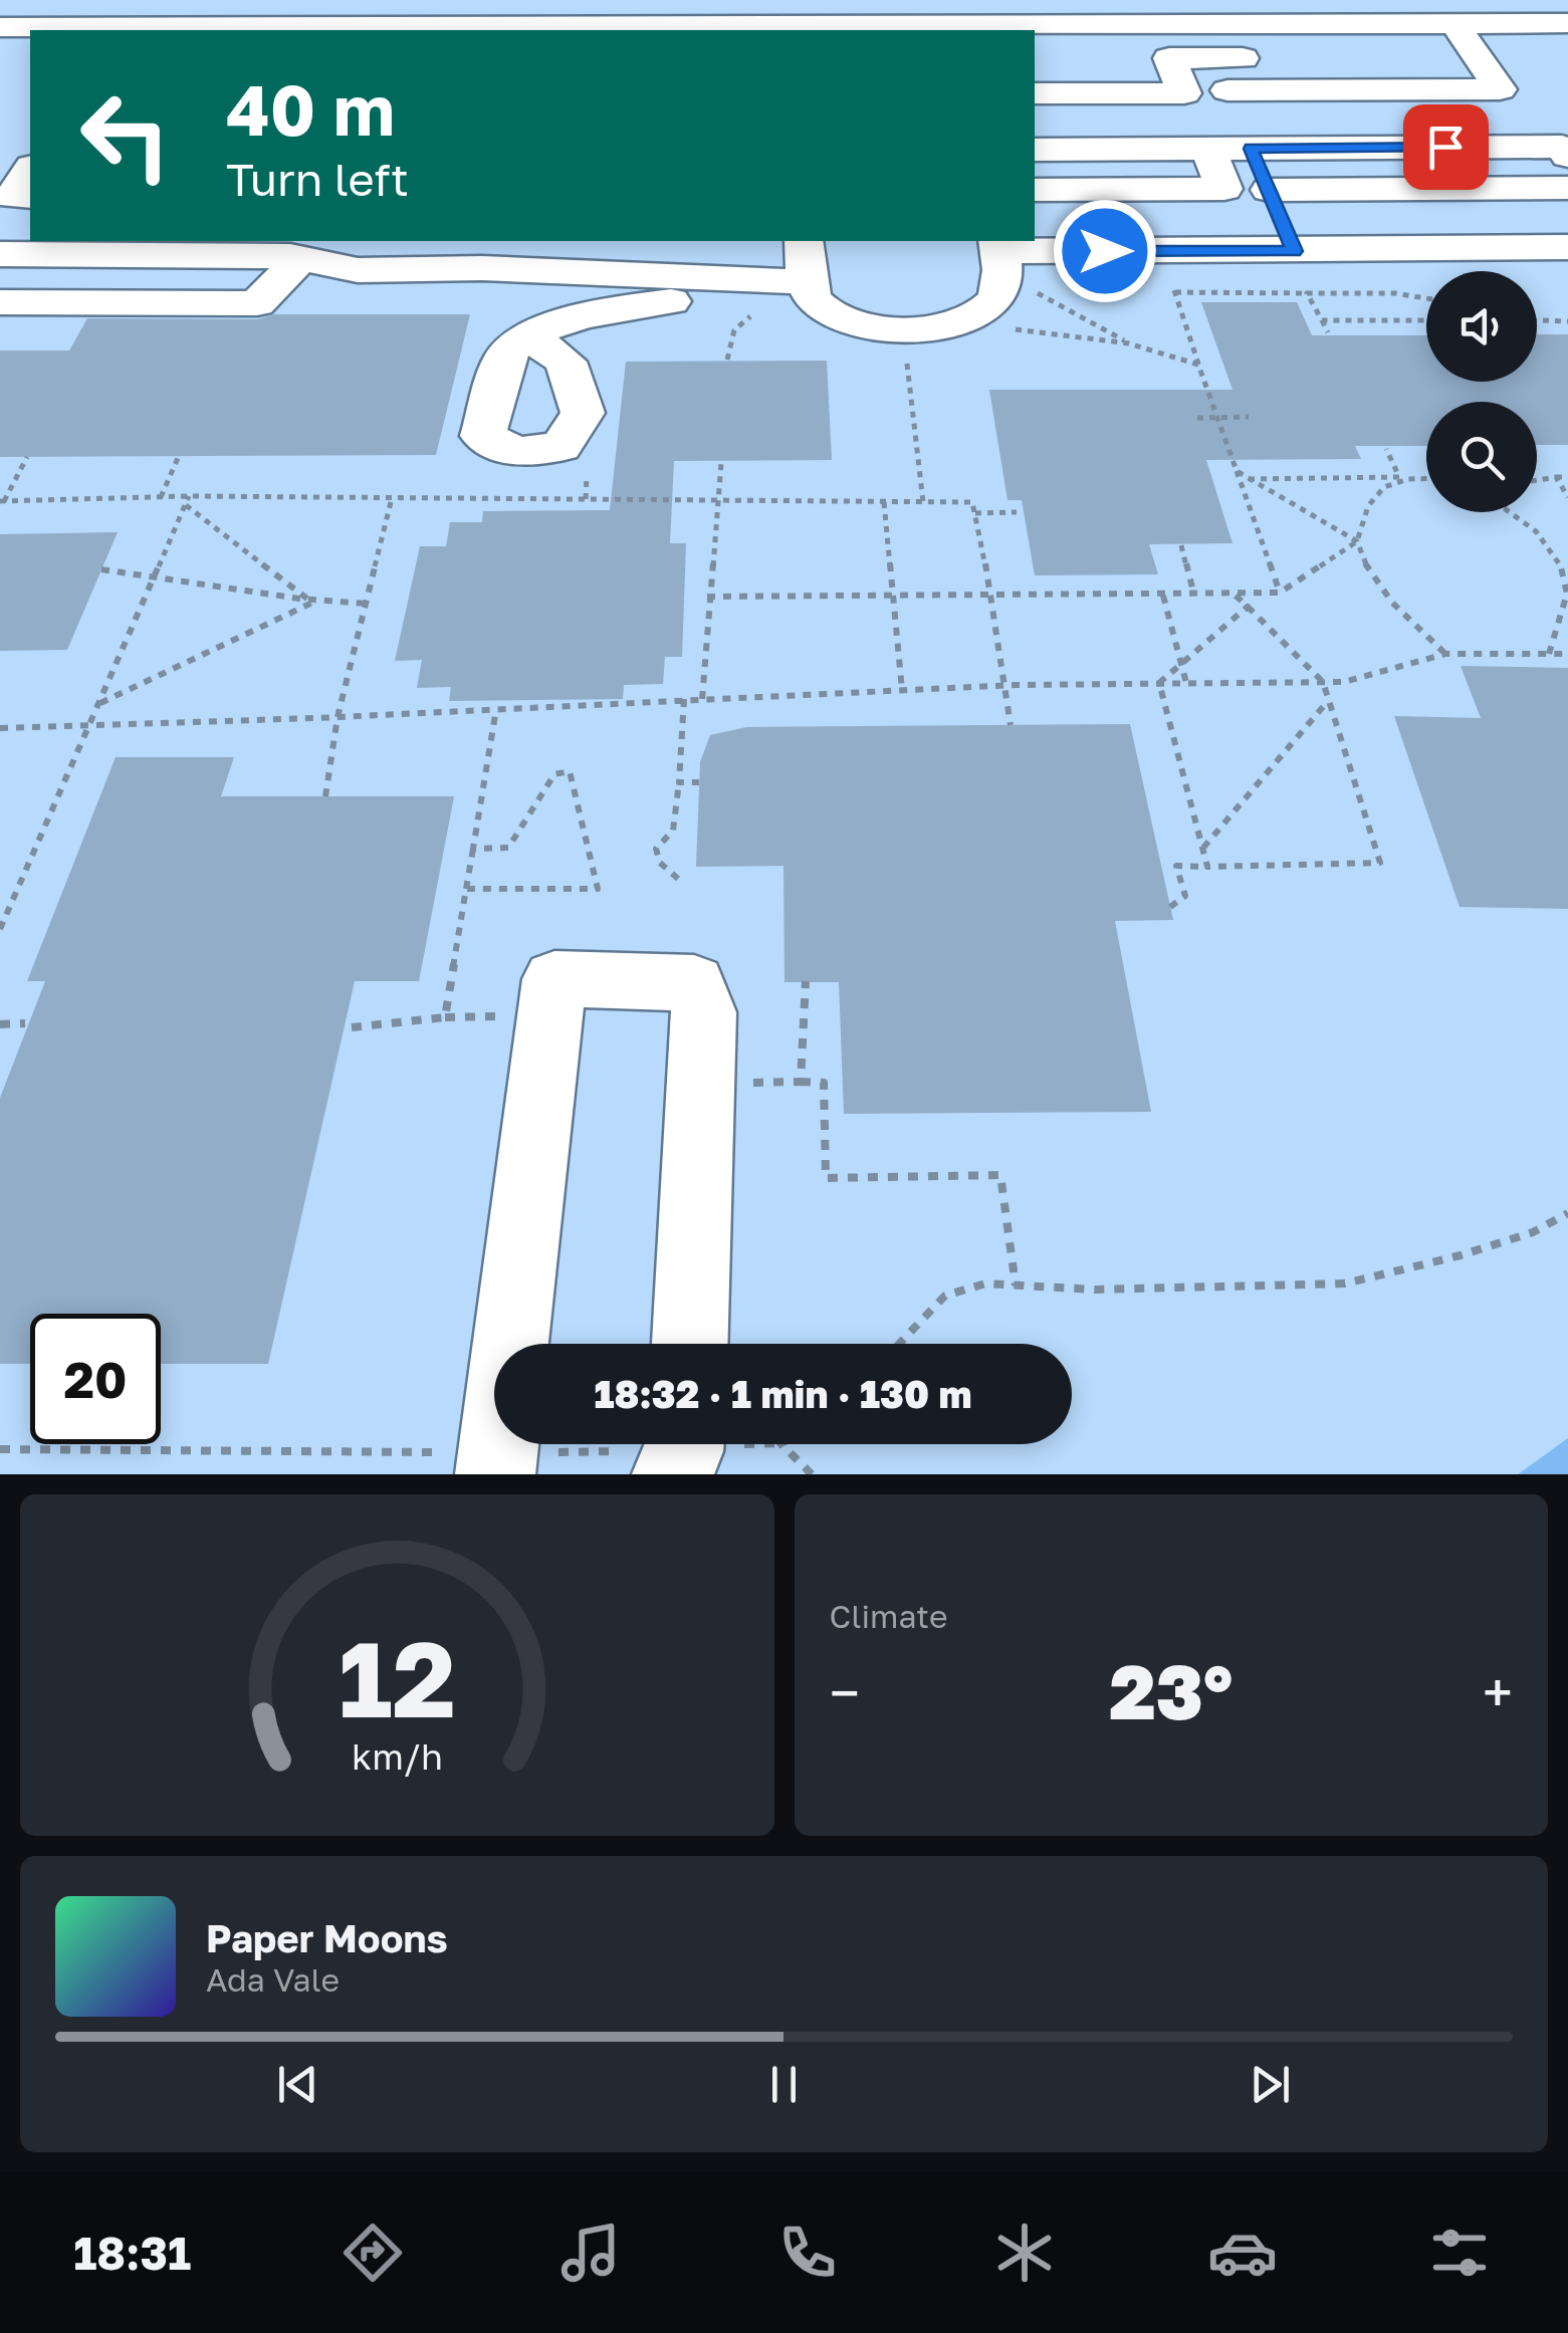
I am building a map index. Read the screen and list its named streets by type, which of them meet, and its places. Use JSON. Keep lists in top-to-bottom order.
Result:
{
  "page": {
    "turn": ["40 m", "Turn left"],
    "limit": "20",
    "trip": "18:32 · 1 min · 130 m",
    "tile": "Climate",
    "heat": ["−", "23°", "+"],
    "song": ["Paper Moons", "Ada Vale"],
    "tabs": "18:31",
    "gauge": ["12", "km/h"]
  }
}
